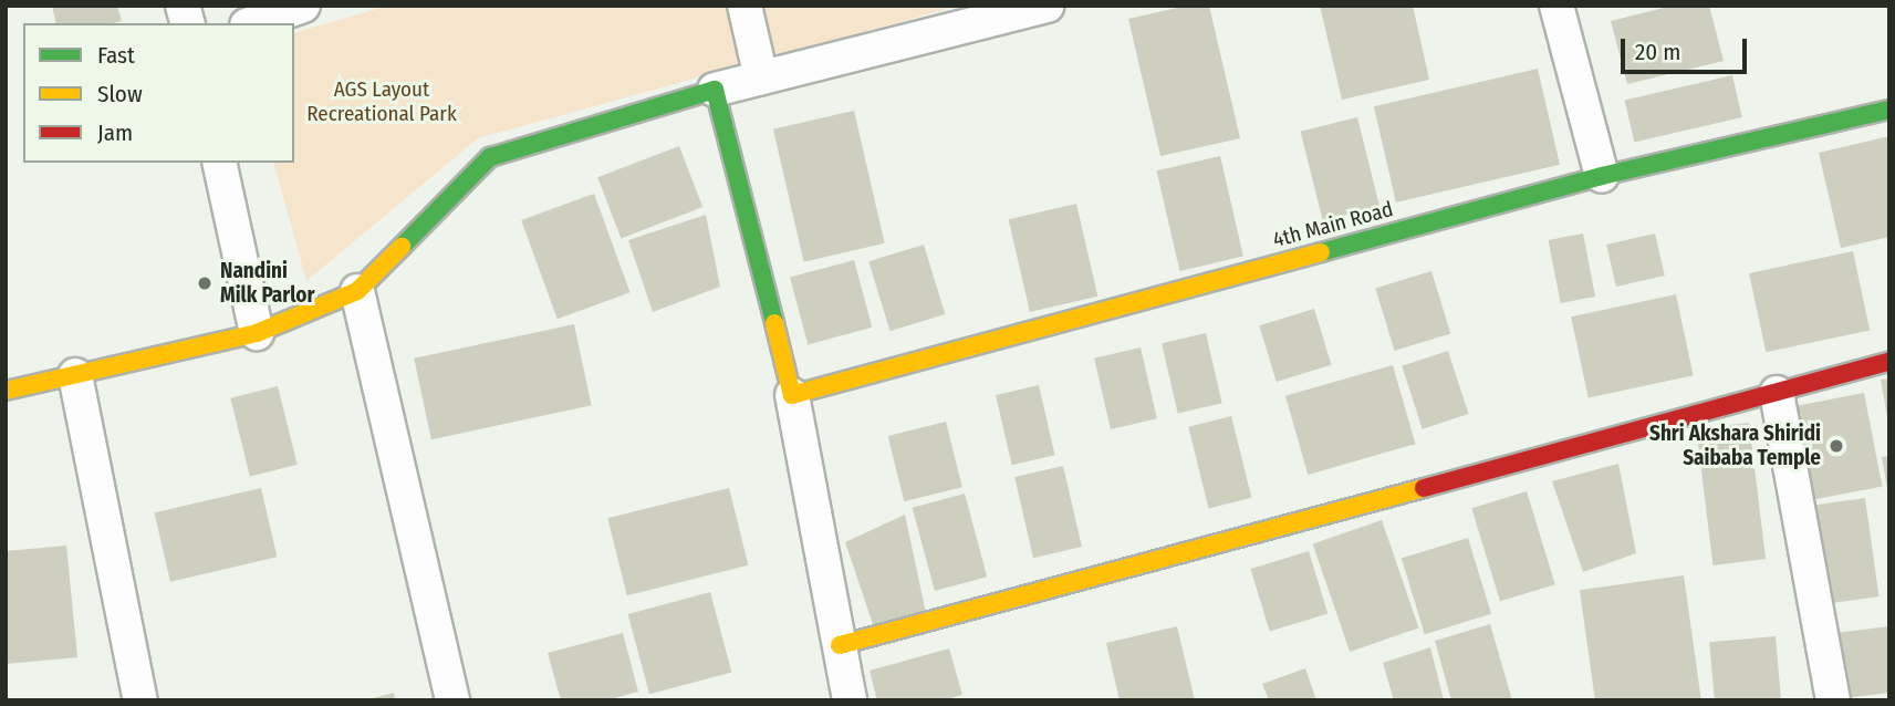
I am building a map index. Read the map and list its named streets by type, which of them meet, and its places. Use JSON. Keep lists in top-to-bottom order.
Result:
{
  "streets": {
    "street": ["4th Main Road"]
  },
  "parks": ["AGS Layout Recreational Park"],
  "places": ["Nandini Milk Parlor", "Shri Akshara Shiridi Saibaba Temple"],
  "legend": ["Fast", "Slow", "Jam"],
  "scale_bar": "20 m"
}
